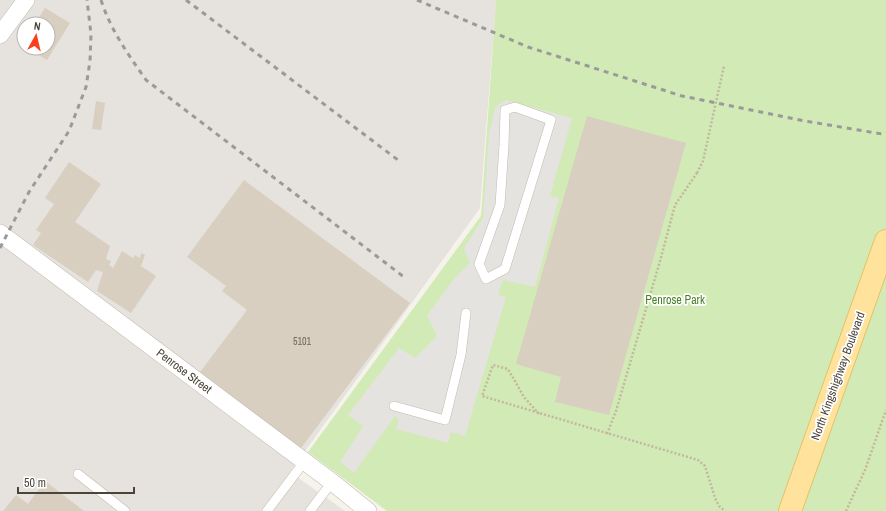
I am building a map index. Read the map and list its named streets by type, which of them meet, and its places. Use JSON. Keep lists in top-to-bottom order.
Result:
{
  "streets": {
    "main road": ["North Kingshighway Boulevard"],
    "street": ["Penrose Street"]
  },
  "parks": ["Penrose Park"],
  "house_numbers": ["5101"],
  "scale_bar": "50 m",
  "north": "top"
}
